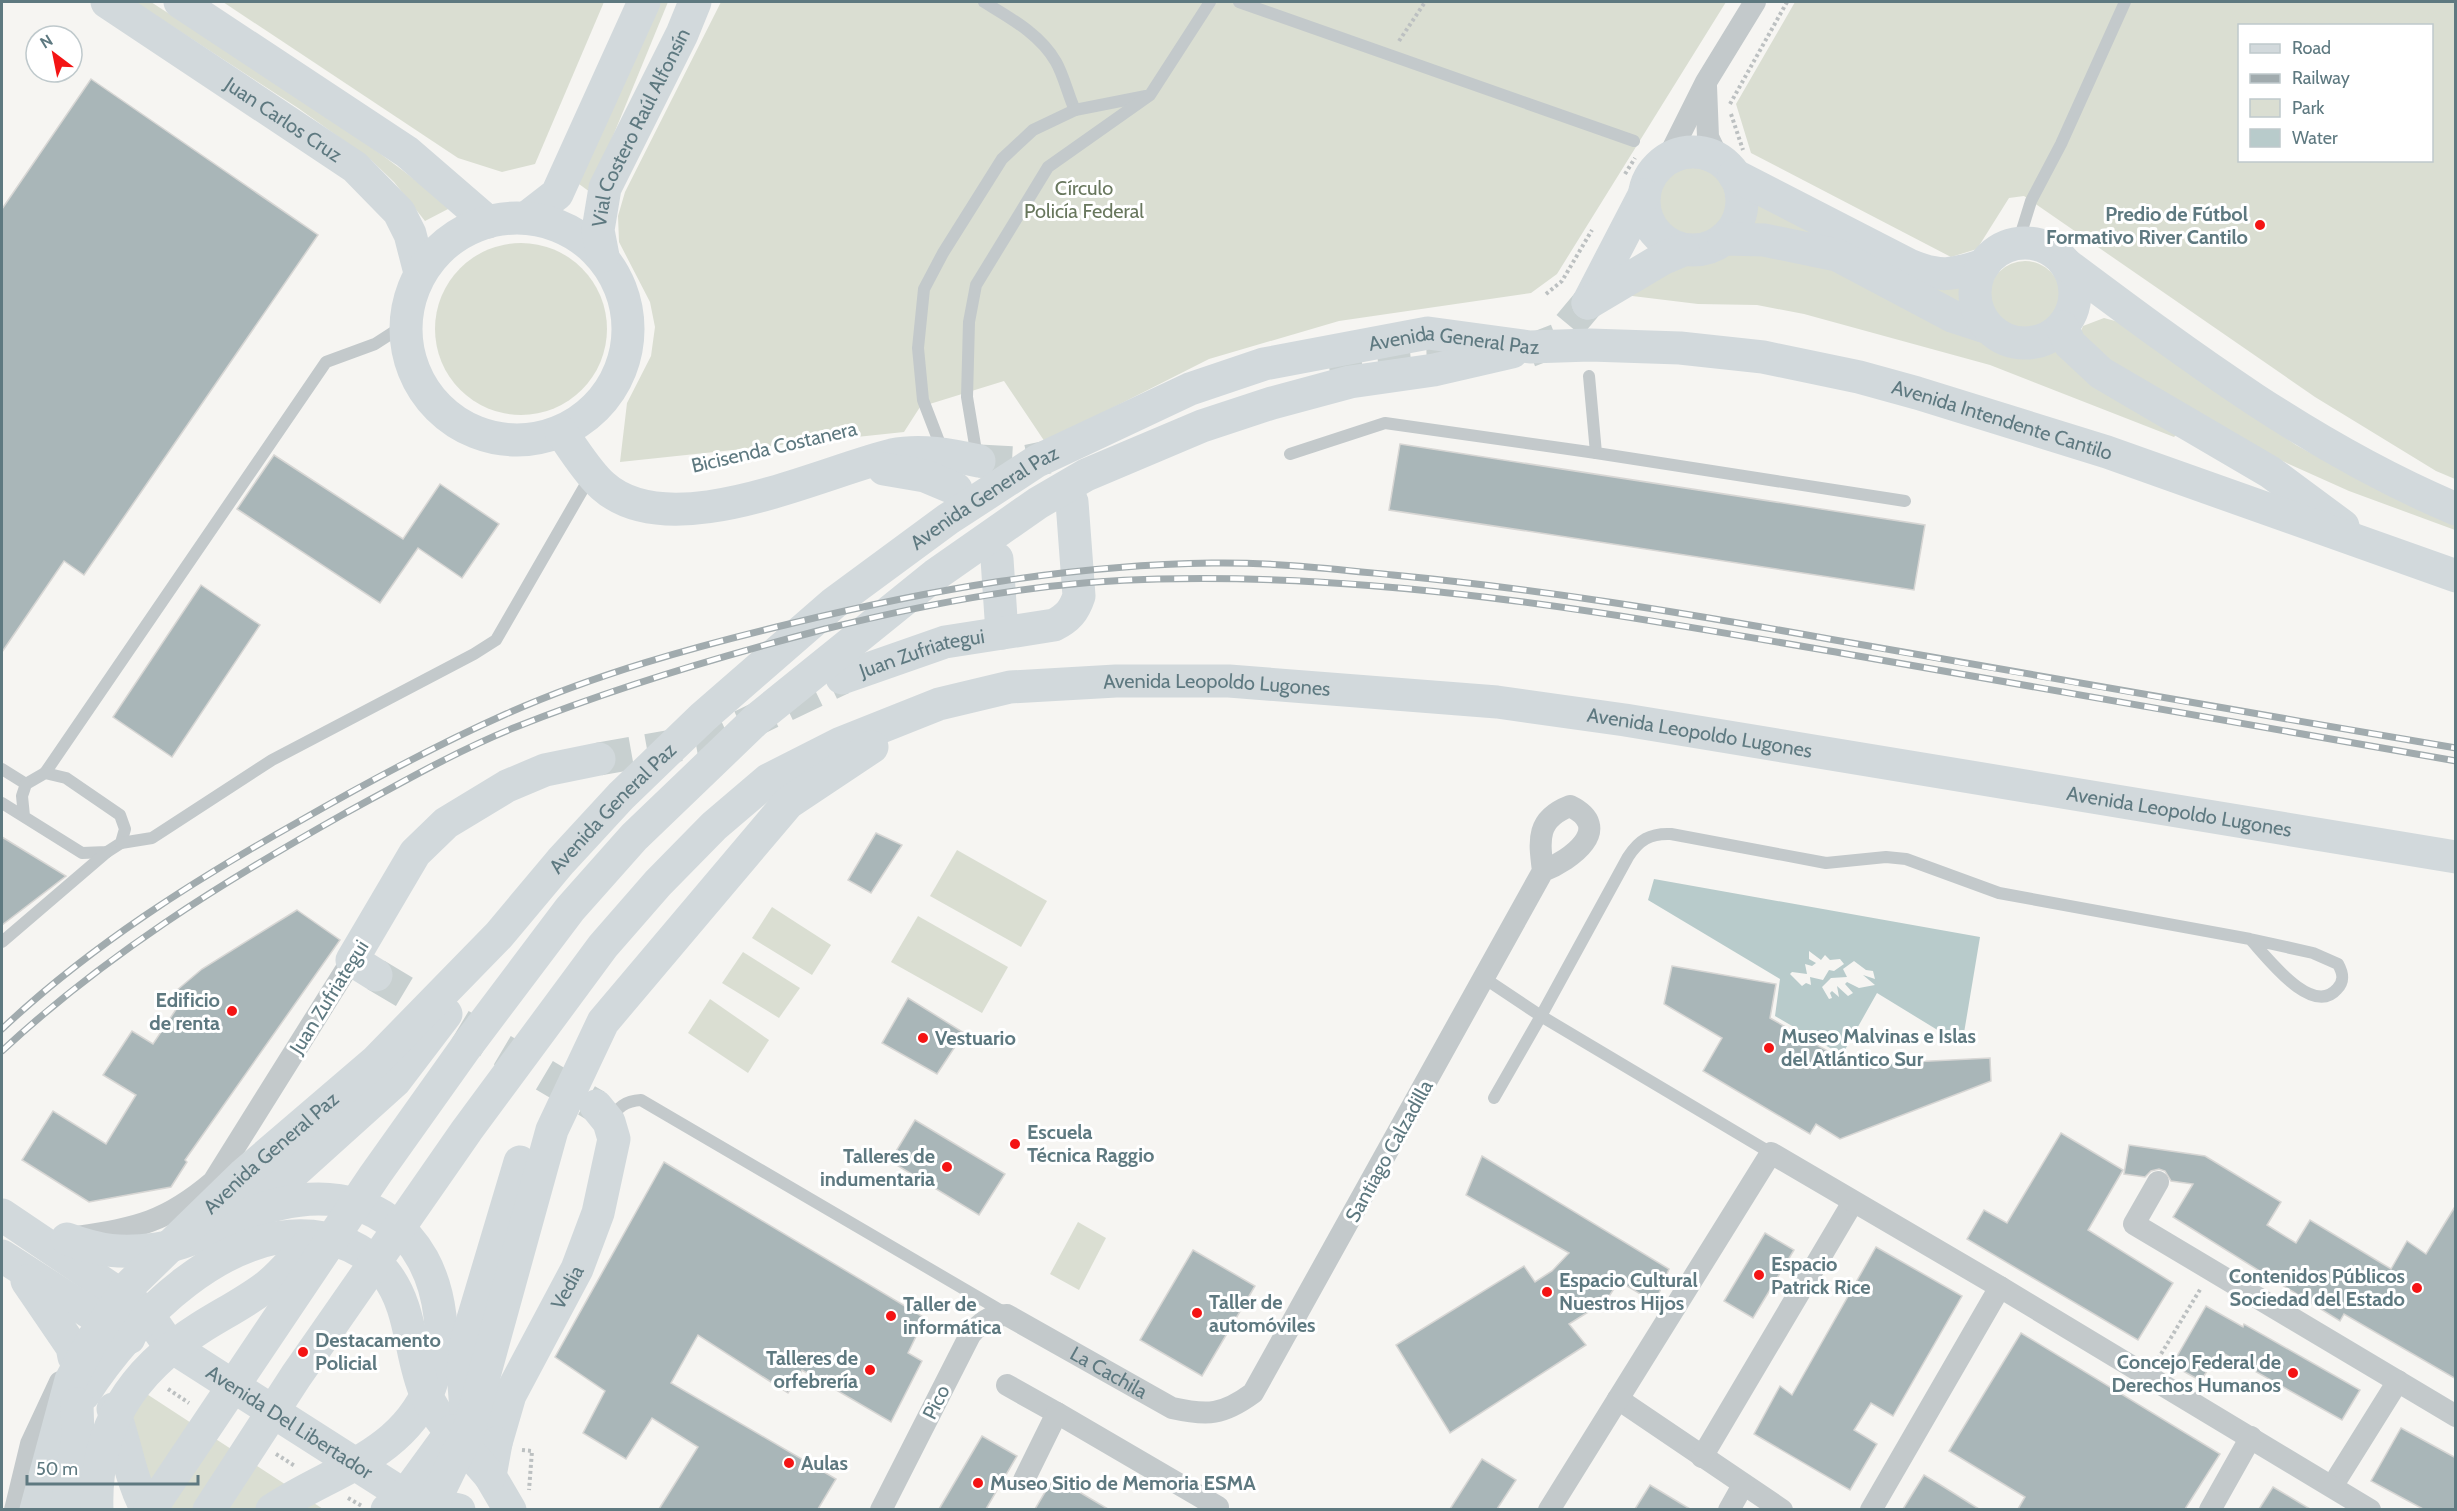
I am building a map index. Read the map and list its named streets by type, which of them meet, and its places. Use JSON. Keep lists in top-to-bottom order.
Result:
{
  "streets": {
    "main road": [
      "Juan Carlos Cruz",
      "Vial Costero Raúl Alfonsín",
      "Avenida General Paz",
      "Avenida Intendente Cantilo",
      "Juan Zufriategui",
      "Avenida Leopoldo Lugones",
      "Vedia",
      "Avenida Del Libertador"
    ],
    "street": ["Santiago Calzadilla", "La Cachila", "Pico"]
  },
  "crossings": [
    ["Avenida General Paz", "Avenida Intendente Cantilo"],
    ["Santiago Calzadilla", "La Cachila"],
    ["La Cachila", "Pico"]
  ],
  "parks": ["Círculo Policía Federal"],
  "places": [
    "Predio de Fútbol Formativo River Cantilo",
    "Edificio de renta",
    "Vestuario",
    "Museo Malvinas e Islas del Atlántico Sur",
    "Escuela Técnica Raggio",
    "Talleres de indumentaria",
    "Espacio Patrick Rice",
    "Contenidos Públicos Sociedad del Estado",
    "Espacio Cultural Nuestros Hijos",
    "Taller de automóviles",
    "Taller de informática",
    "Destacamento Policial",
    "Talleres de orfebrería",
    "Concejo Federal de Derechos Humanos",
    "Aulas",
    "Museo Sitio de Memoria ESMA"
  ],
  "legend": [
    "Road",
    "Railway",
    "Park",
    "Water"
  ],
  "scale_bar": "50 m",
  "north": "top left"
}
